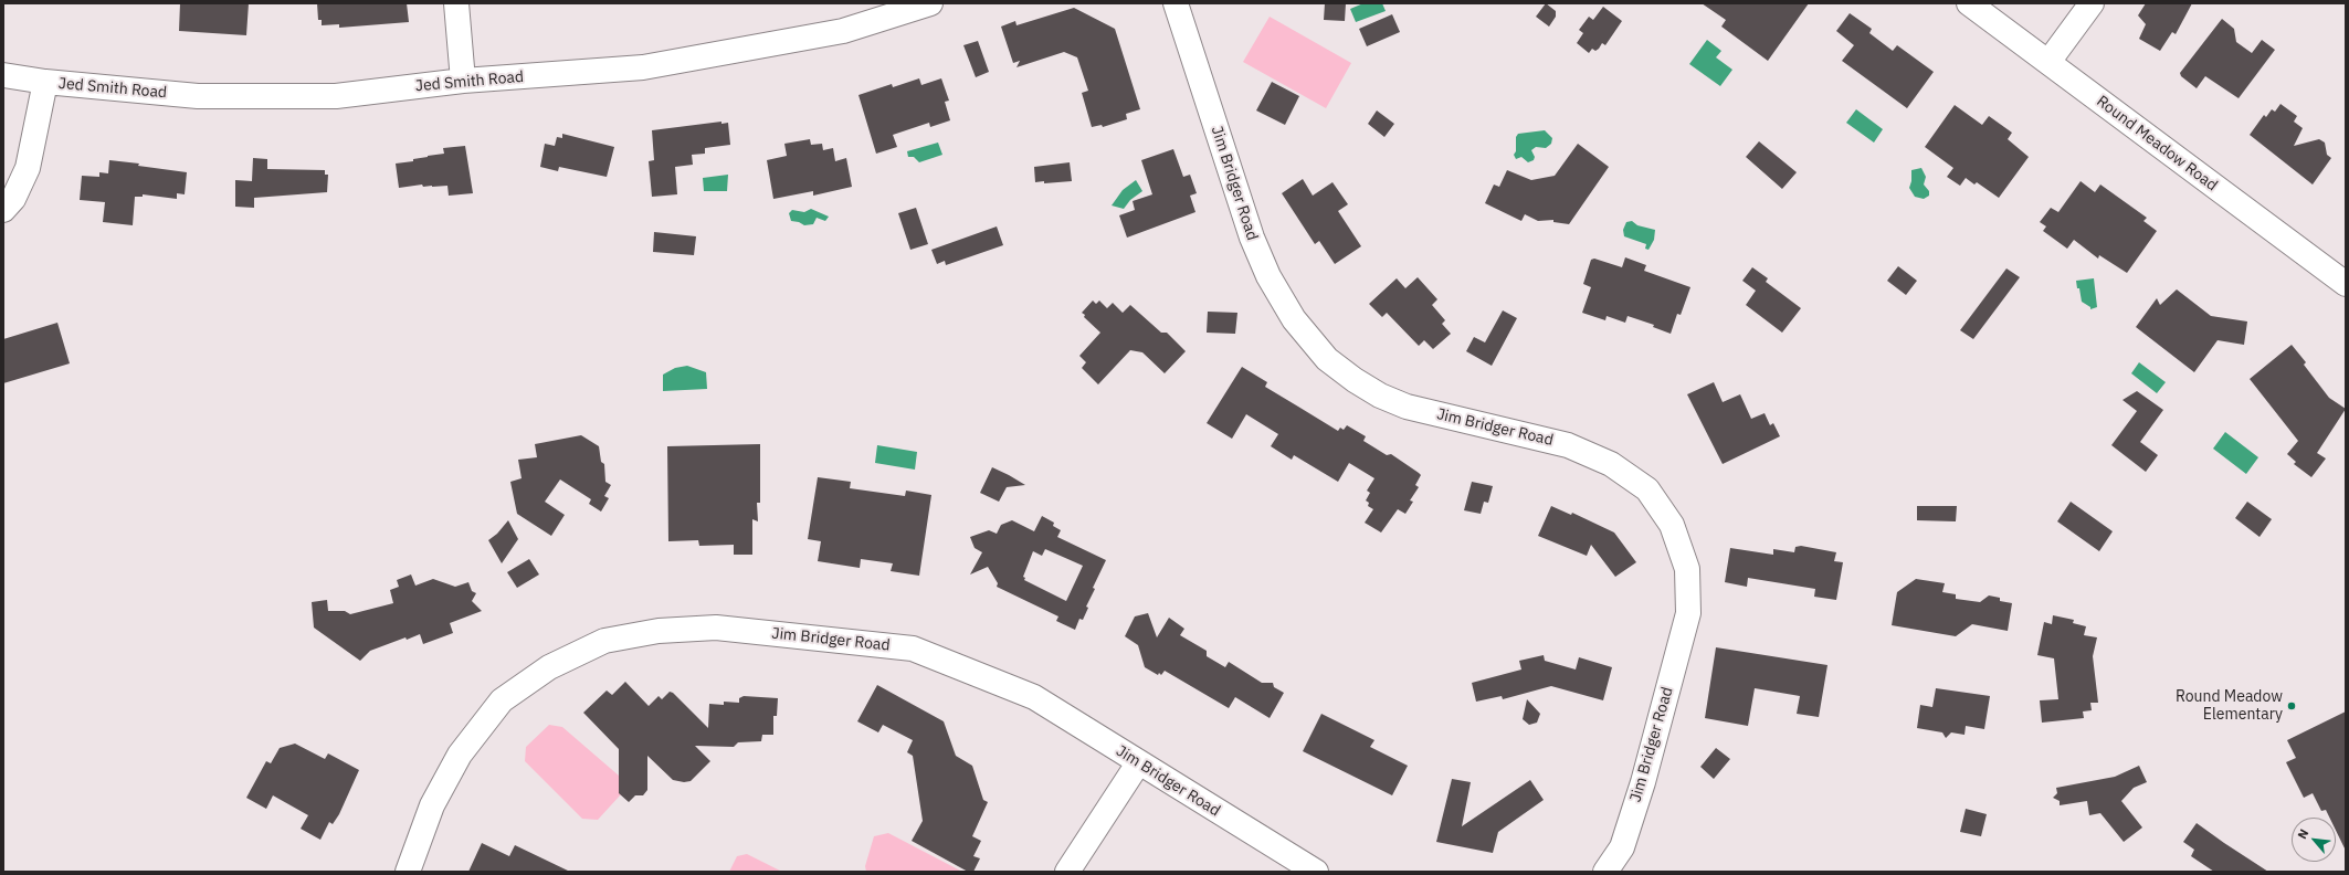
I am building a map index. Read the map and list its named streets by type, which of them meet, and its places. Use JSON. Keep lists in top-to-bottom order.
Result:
{
  "streets": {
    "street": ["Jed Smith Road", "Round Meadow Road", "Jim Bridger Road"]
  },
  "places": ["Round Meadow Elementary"],
  "north": "top left"
}
